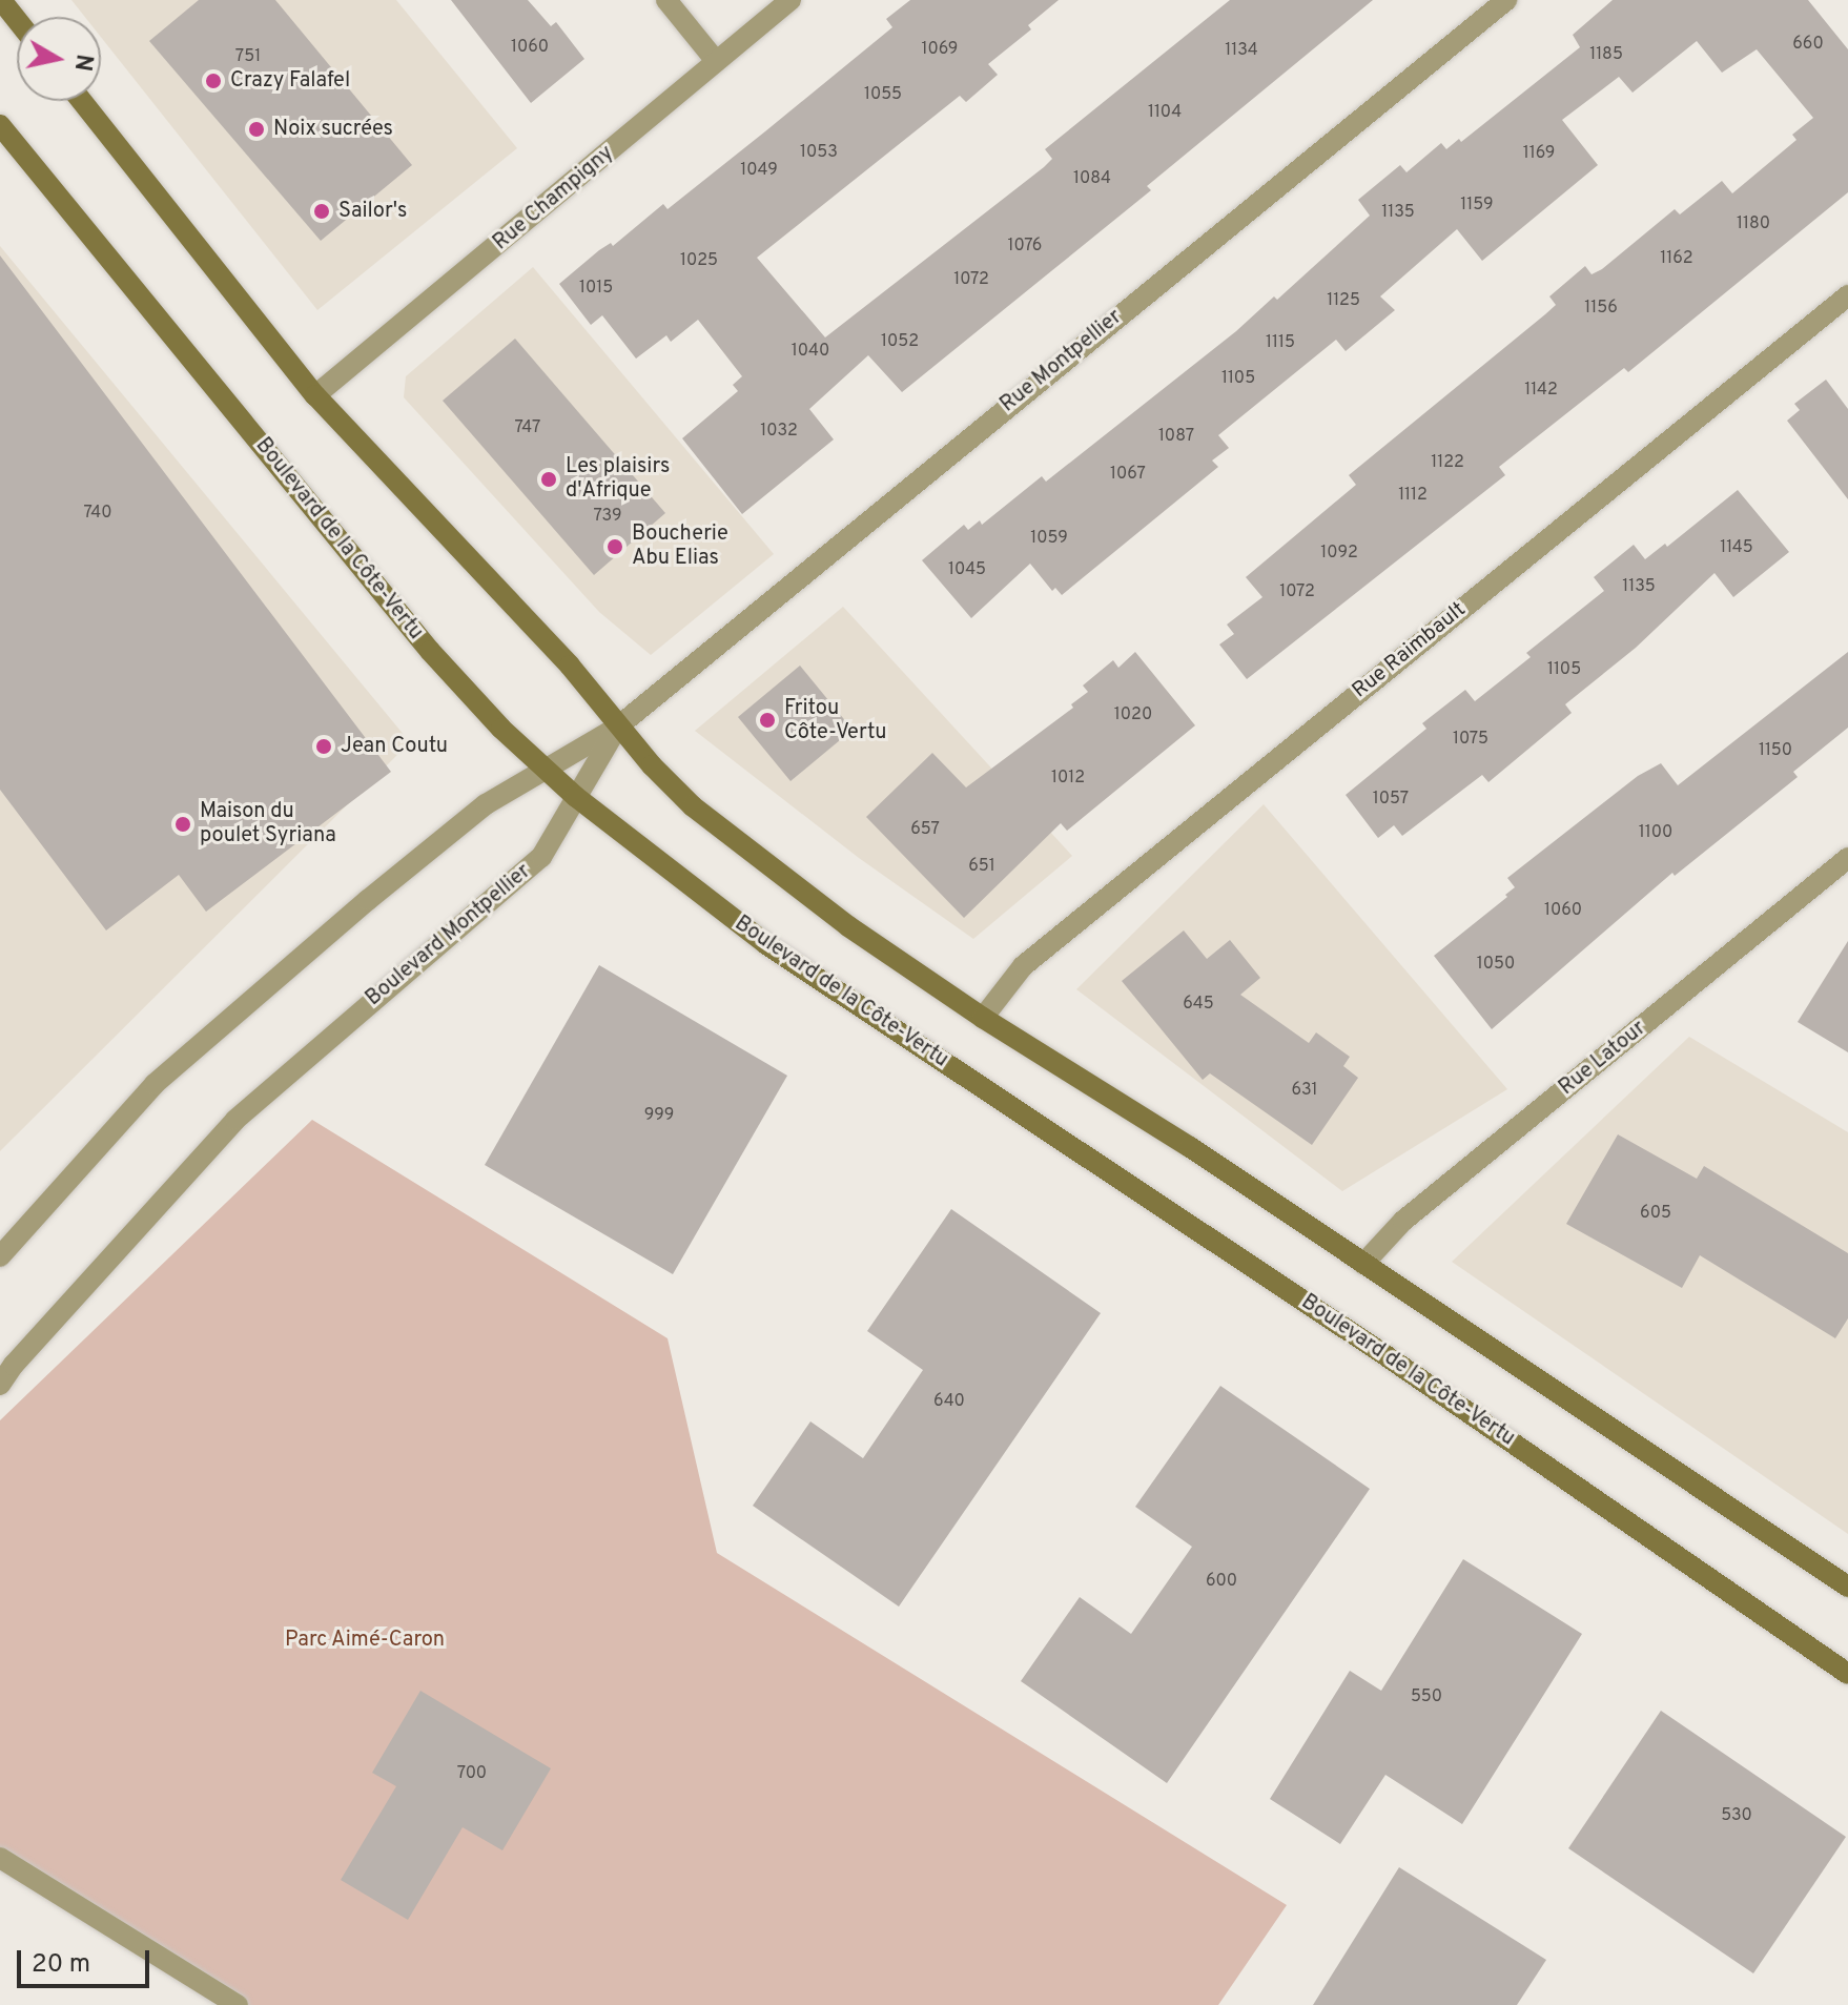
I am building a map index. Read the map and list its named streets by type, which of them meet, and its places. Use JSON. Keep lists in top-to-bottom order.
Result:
{
  "streets": {
    "main road": ["Boulevard de la Côte-Vertu"],
    "street": [
      "Rue Champigny",
      "Rue Montpellier",
      "Rue Raimbault",
      "Boulevard Montpellier",
      "Rue Latour"
    ]
  },
  "crossings": [
    ["Rue Montpellier", "Boulevard Montpellier"],
    ["Boulevard de la Côte-Vertu", "Boulevard Montpellier"]
  ],
  "parks": ["Parc Aimé-Caron"],
  "places": [
    "Crazy Falafel",
    "Noix sucrées",
    "Sailor's",
    "Les plaisirs d'Afrique",
    "Boucherie Abu Elias",
    "Fritou Côte-Vertu",
    "Jean Coutu",
    "Maison du poulet Syriana"
  ],
  "house_numbers": [
    "660",
    "1060",
    "1069",
    "1134",
    "1185",
    "751",
    "1055",
    "1104",
    "1053",
    "1169",
    "1049",
    "1084",
    "1159",
    "1135",
    "1180",
    "1076",
    "1162",
    "1025",
    "1072",
    "1015",
    "1125",
    "1156",
    "1052",
    "1115",
    "1040",
    "1105",
    "1142",
    "747",
    "1032",
    "1087",
    "1122",
    "1067",
    "1112",
    "740",
    "739",
    "1059",
    "1145",
    "1092",
    "1045",
    "1135",
    "1072",
    "1105",
    "1020",
    "1075",
    "1150",
    "1012",
    "1057",
    "657",
    "1100",
    "651",
    "1060",
    "1050",
    "645",
    "631",
    "999",
    "605",
    "640",
    "600",
    "550",
    "700",
    "530"
  ],
  "scale_bar": "20 m",
  "north": "right"
}
